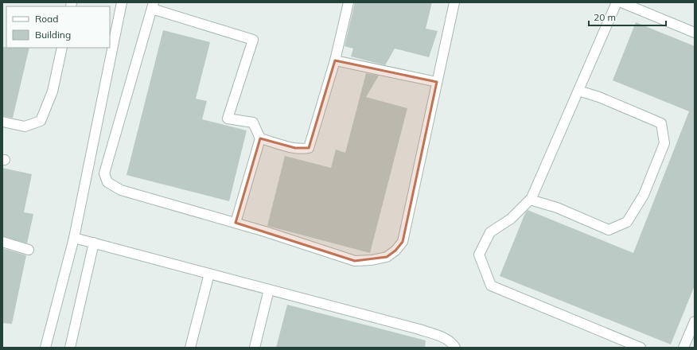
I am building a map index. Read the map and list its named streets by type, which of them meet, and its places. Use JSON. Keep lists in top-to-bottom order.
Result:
{
  "legend": ["Road", "Building"],
  "scale_bar": "20 m"
}
